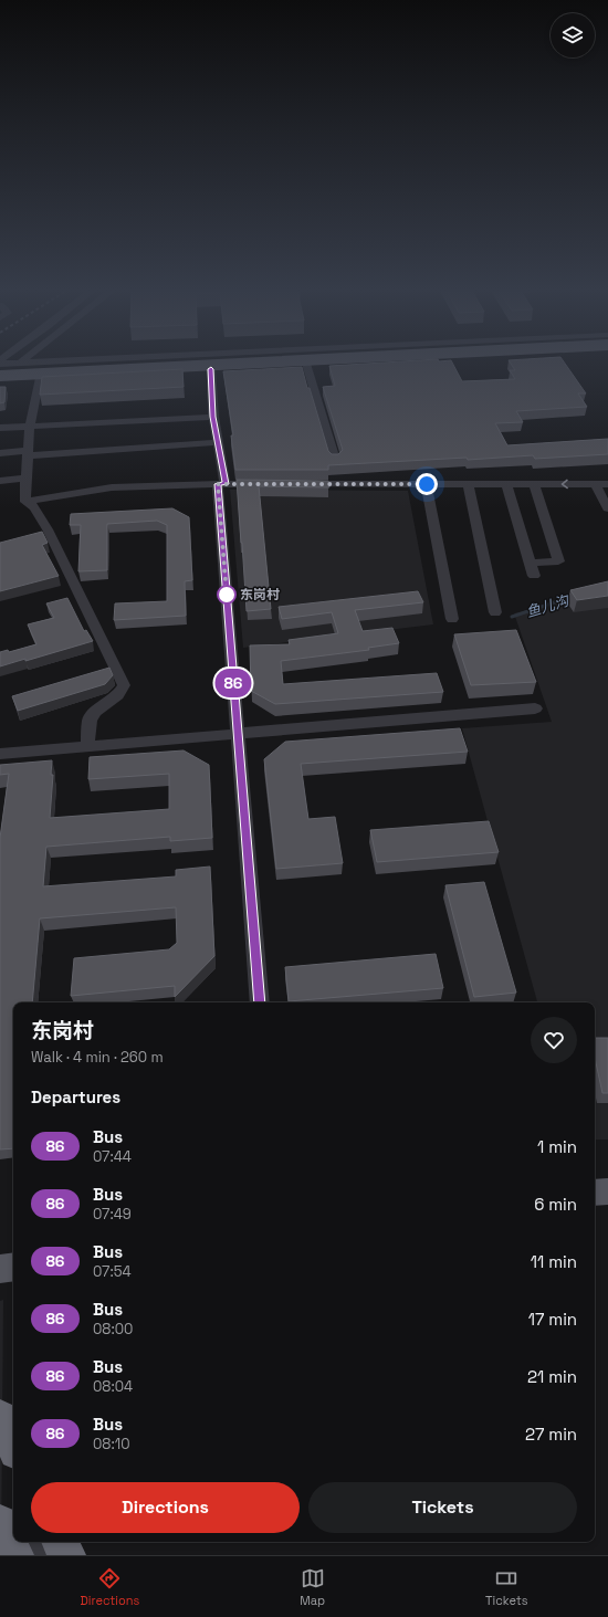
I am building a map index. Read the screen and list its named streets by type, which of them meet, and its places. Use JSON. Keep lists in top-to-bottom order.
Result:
{
  "water": ["鱼儿沟"],
  "places": ["东岗村"],
  "lines": ["bus line 86"],
  "page": {
    "on_map": "86",
    "heading": [
      ["东岗村", "Walk · 4 min · 260 m"],
      "Departures"
    ],
    "list": [
      {
        "mark": "86",
        "name": "Bus",
        "note": "07:44",
        "value": "1 min"
      },
      {
        "mark": "86",
        "name": "Bus",
        "note": "07:49",
        "value": "6 min"
      },
      {
        "mark": "86",
        "name": "Bus",
        "note": "07:54",
        "value": "11 min"
      },
      {
        "mark": "86",
        "name": "Bus",
        "note": "08:00",
        "value": "17 min"
      },
      {
        "mark": "86",
        "name": "Bus",
        "note": "08:04",
        "value": "21 min"
      },
      {
        "mark": "86",
        "name": "Bus",
        "note": "08:10",
        "value": "27 min"
      }
    ],
    "buttons": ["Directions", "Tickets"],
    "tabs": ["Directions", "Map", "Tickets"]
  }
}
